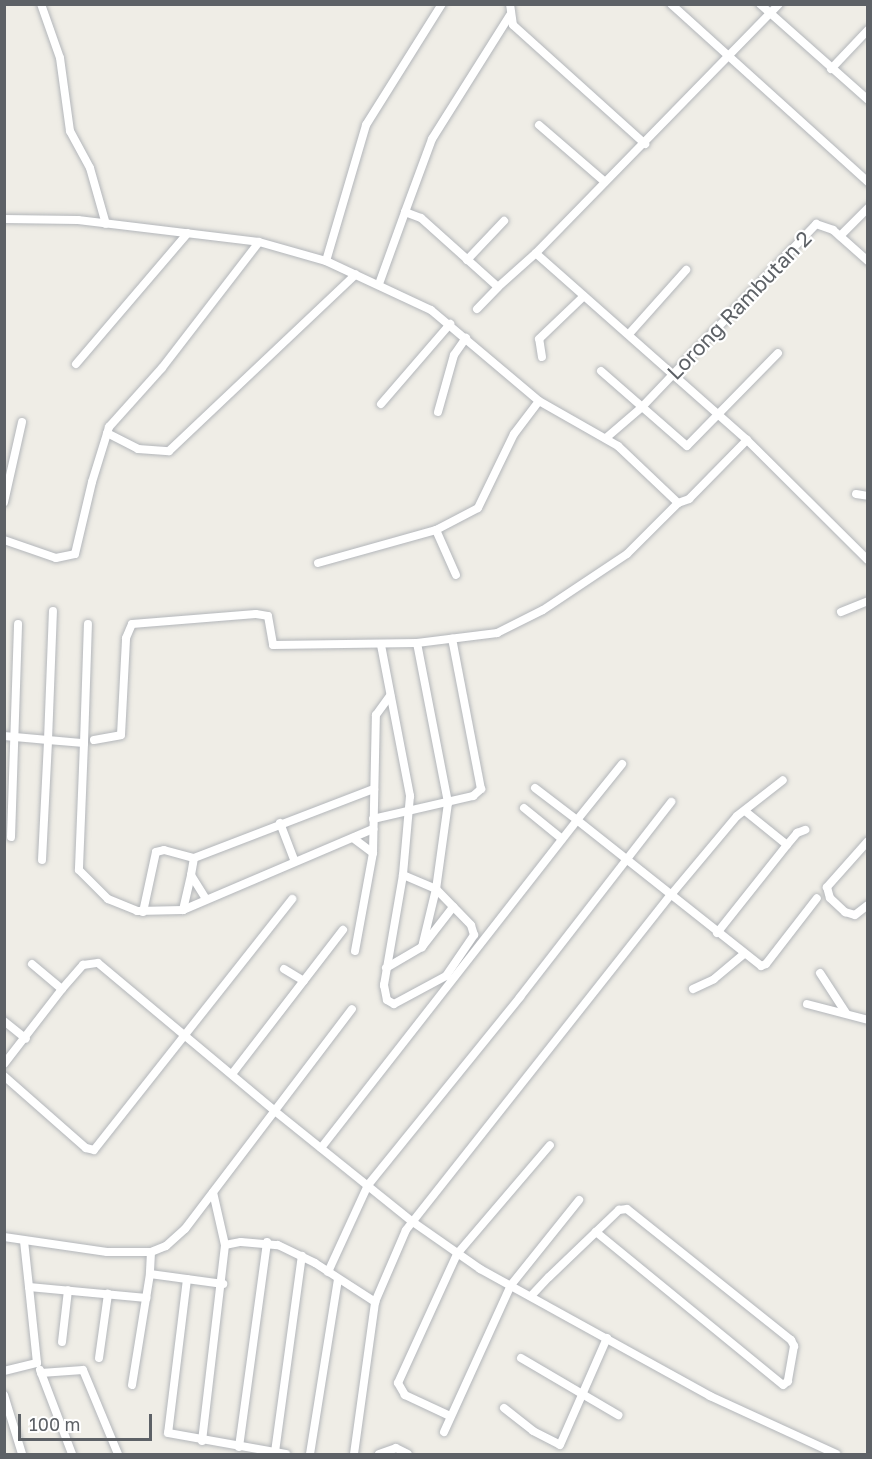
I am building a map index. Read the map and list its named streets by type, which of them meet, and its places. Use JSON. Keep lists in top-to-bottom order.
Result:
{
  "streets": {
    "street": ["Lorong Rambutan 2"]
  },
  "scale_bar": "100 m"
}
